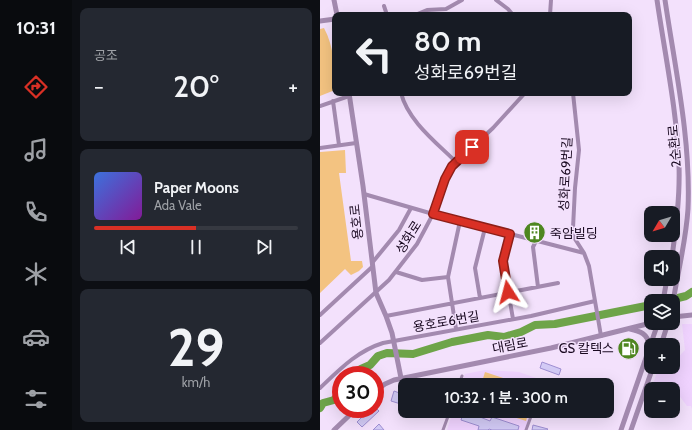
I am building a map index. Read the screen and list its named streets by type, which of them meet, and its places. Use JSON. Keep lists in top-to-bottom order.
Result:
{
  "streets": {
    "street": [
      "2순환로",
      "성화로69번길",
      "용호로",
      "성화로",
      "용호로6번길",
      "대림로"
    ]
  },
  "crossings": [
    ["성화로69번길", "용호로6번길"],
    ["성화로69번길", "대림로"],
    ["용호로", "성화로"],
    ["용호로", "용호로6번길"],
    ["용호로", "대림로"]
  ],
  "places": {
    "building": ["죽암빌딩"],
    "fuel station": ["GS 칼텍스"]
  },
  "north": "bottom left",
  "page": {
    "tabs": "10:31",
    "tile": [
      "공조",
      ["29", "km/h"]
    ],
    "turn": ["80 m", "성화로69번길"],
    "heat": ["−", "20°", "+"],
    "song": ["Paper Moons", "Ada Vale"],
    "map_buttons": ["+", "−"],
    "limit": "30",
    "trip": "10:32 · 1 분 · 300 m"
  }
}
